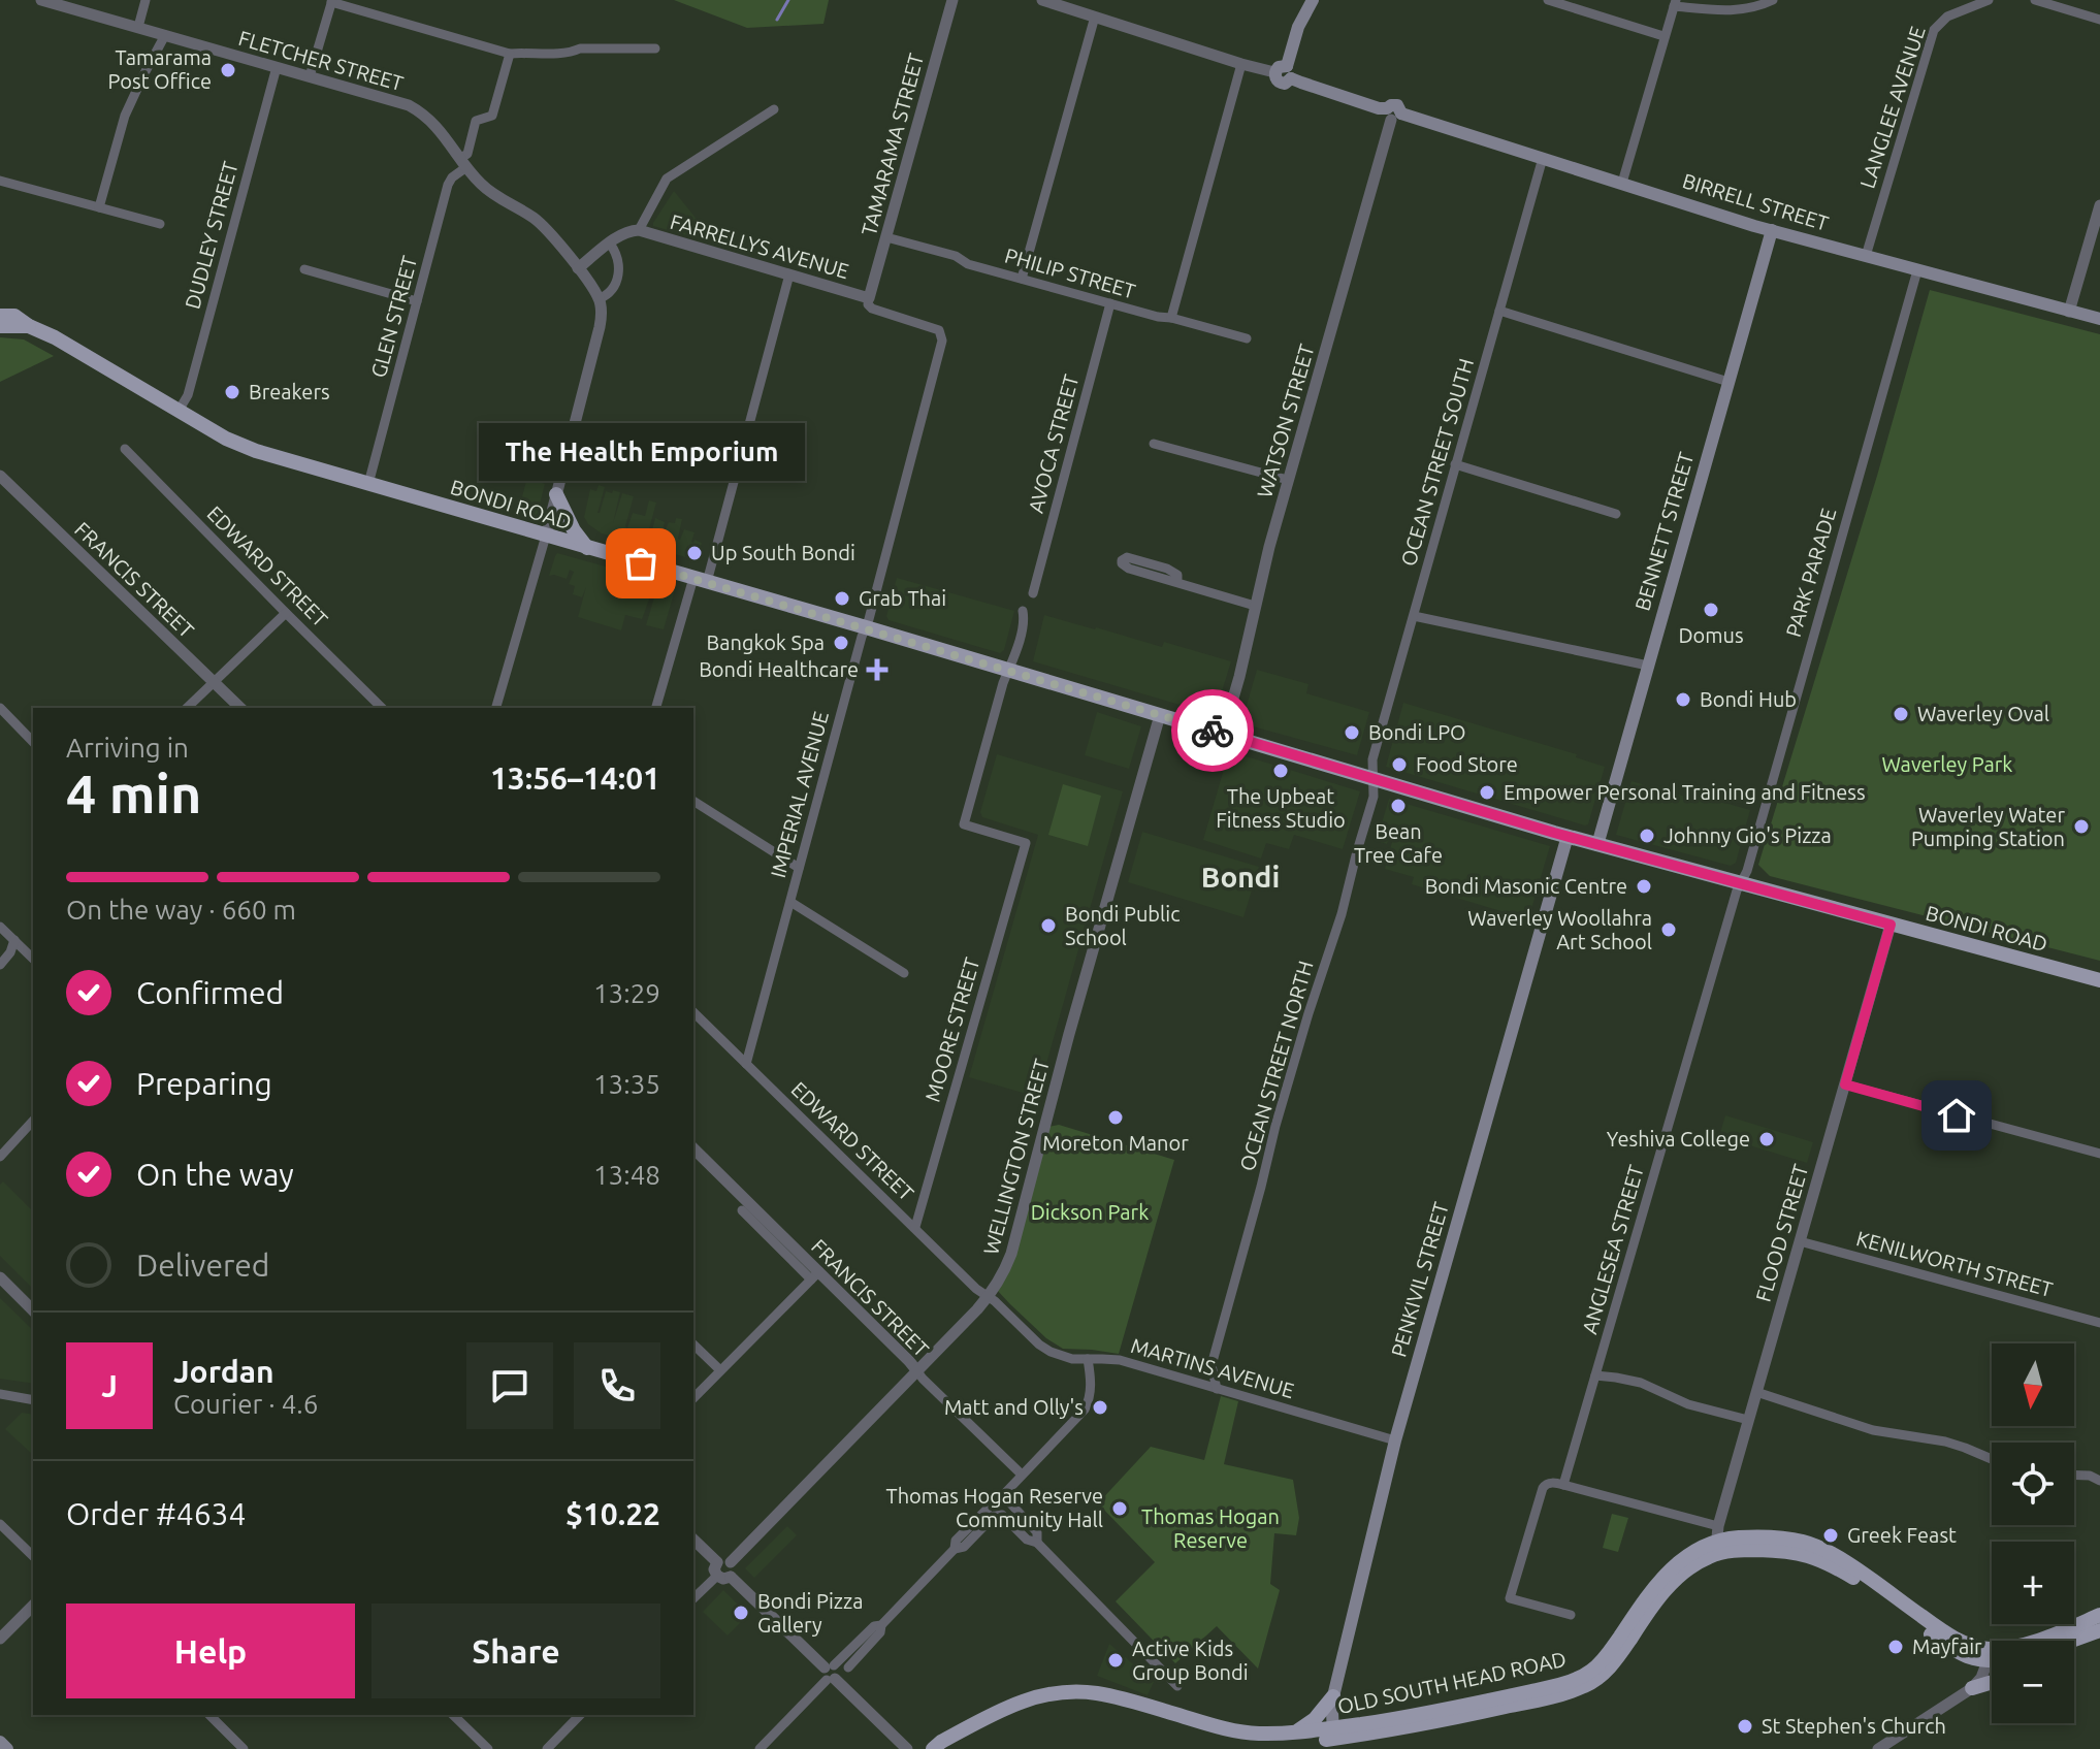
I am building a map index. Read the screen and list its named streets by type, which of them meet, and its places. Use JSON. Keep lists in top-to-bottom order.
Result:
{
  "streets": {
    "main road": [
      "BIRRELL STREET",
      "BONDI ROAD",
      "BENNETT STREET",
      "PENKIVIL STREET",
      "OLD SOUTH HEAD ROAD"
    ],
    "street": [
      "FLETCHER STREET",
      "LANGLEE AVENUE",
      "TAMARAMA STREET",
      "DUDLEY STREET",
      "FARRELLYS AVENUE",
      "PHILIP STREET",
      "GLEN STREET",
      "WATSON STREET",
      "AVOCA STREET",
      "OCEAN STREET SOUTH",
      "EDWARD STREET",
      "PARK PARADE",
      "FRANCIS STREET",
      "IMPERIAL AVENUE",
      "MOORE STREET",
      "OCEAN STREET NORTH",
      "WELLINGTON STREET",
      "FLOOD STREET",
      "ANGLESEA STREET",
      "KENILWORTH STREET",
      "MARTINS AVENUE"
    ]
  },
  "crossings": [
    ["FLETCHER STREET", "DUDLEY STREET"],
    ["FLETCHER STREET", "GLEN STREET"],
    ["LANGLEE AVENUE", "BIRRELL STREET"],
    ["TAMARAMA STREET", "FARRELLYS AVENUE"],
    ["TAMARAMA STREET", "PHILIP STREET"],
    ["TAMARAMA STREET", "IMPERIAL AVENUE"],
    ["BIRRELL STREET", "WATSON STREET"],
    ["BIRRELL STREET", "OCEAN STREET SOUTH"],
    ["BIRRELL STREET", "BENNETT STREET"],
    ["BIRRELL STREET", "PARK PARADE"],
    ["DUDLEY STREET", "BONDI ROAD"],
    ["FARRELLYS AVENUE", "IMPERIAL AVENUE"],
    ["PHILIP STREET", "AVOCA STREET"],
    ["GLEN STREET", "BONDI ROAD"],
    ["WATSON STREET", "BONDI ROAD"],
    ["OCEAN STREET SOUTH", "BONDI ROAD"],
    ["OCEAN STREET SOUTH", "OCEAN STREET NORTH"],
    ["BONDI ROAD", "BENNETT STREET"],
    ["BONDI ROAD", "PARK PARADE"],
    ["BONDI ROAD", "IMPERIAL AVENUE"],
    ["BONDI ROAD", "MOORE STREET"],
    ["BONDI ROAD", "OCEAN STREET NORTH"],
    ["BONDI ROAD", "WELLINGTON STREET"],
    ["BONDI ROAD", "FLOOD STREET"],
    ["BONDI ROAD", "ANGLESEA STREET"],
    ["BONDI ROAD", "PENKIVIL STREET"],
    ["EDWARD STREET", "IMPERIAL AVENUE"],
    ["EDWARD STREET", "MOORE STREET"],
    ["EDWARD STREET", "WELLINGTON STREET"],
    ["EDWARD STREET", "MARTINS AVENUE"],
    ["PARK PARADE", "ANGLESEA STREET"],
    ["FRANCIS STREET", "WELLINGTON STREET"],
    ["OCEAN STREET NORTH", "MARTINS AVENUE"],
    ["WELLINGTON STREET", "MARTINS AVENUE"],
    ["FLOOD STREET", "KENILWORTH STREET"],
    ["FLOOD STREET", "OLD SOUTH HEAD ROAD"],
    ["PENKIVIL STREET", "MARTINS AVENUE"],
    ["PENKIVIL STREET", "OLD SOUTH HEAD ROAD"]
  ],
  "districts": ["Bondi"],
  "parks": ["Waverley Park", "Dickson Park", "Thomas Hogan Reserve"],
  "places": {
    "other": [
      "Tamarama Post Office",
      "Breakers",
      "Up South Bondi",
      "The Health Emporium",
      "Grab Thai",
      "Domus",
      "Bangkok Spa",
      "Bondi Hub",
      "Waverley Oval",
      "Bondi LPO",
      "Food Store",
      "The Upbeat Fitness Studio",
      "Empower Personal Training and Fitness",
      "Bean Tree Cafe",
      "Waverley Water Pumping Station",
      "Johnny Gio's Pizza",
      "Bondi Masonic Centre",
      "Bondi Public School",
      "Waverley Woollahra Art School",
      "Moreton Manor",
      "Yeshiva College",
      "Matt and Olly's",
      "Thomas Hogan Reserve Community Hall",
      "Greek Feast",
      "Bondi Pizza Gallery",
      "Mayfair",
      "Active Kids Group Bondi",
      "St Stephen's Church"
    ],
    "health": ["Bondi Healthcare"]
  },
  "north": "bottom",
  "page": {
    "bubble": "The Health Emporium",
    "heading": ["4 min", "Arriving in", "13:56–14:01"],
    "panel": [
      "Jordan",
      "Courier · 4.6",
      "Order #4634",
      "$10.22"
    ],
    "bar": "On the way · 660 m",
    "list": [
      ["Confirmed", "13:29"],
      ["Preparing", "13:35"],
      ["On the way", "13:48"],
      "Delivered"
    ],
    "round": "J",
    "map_buttons": ["+", "−"],
    "buttons": ["Help", "Share"]
  }
}
